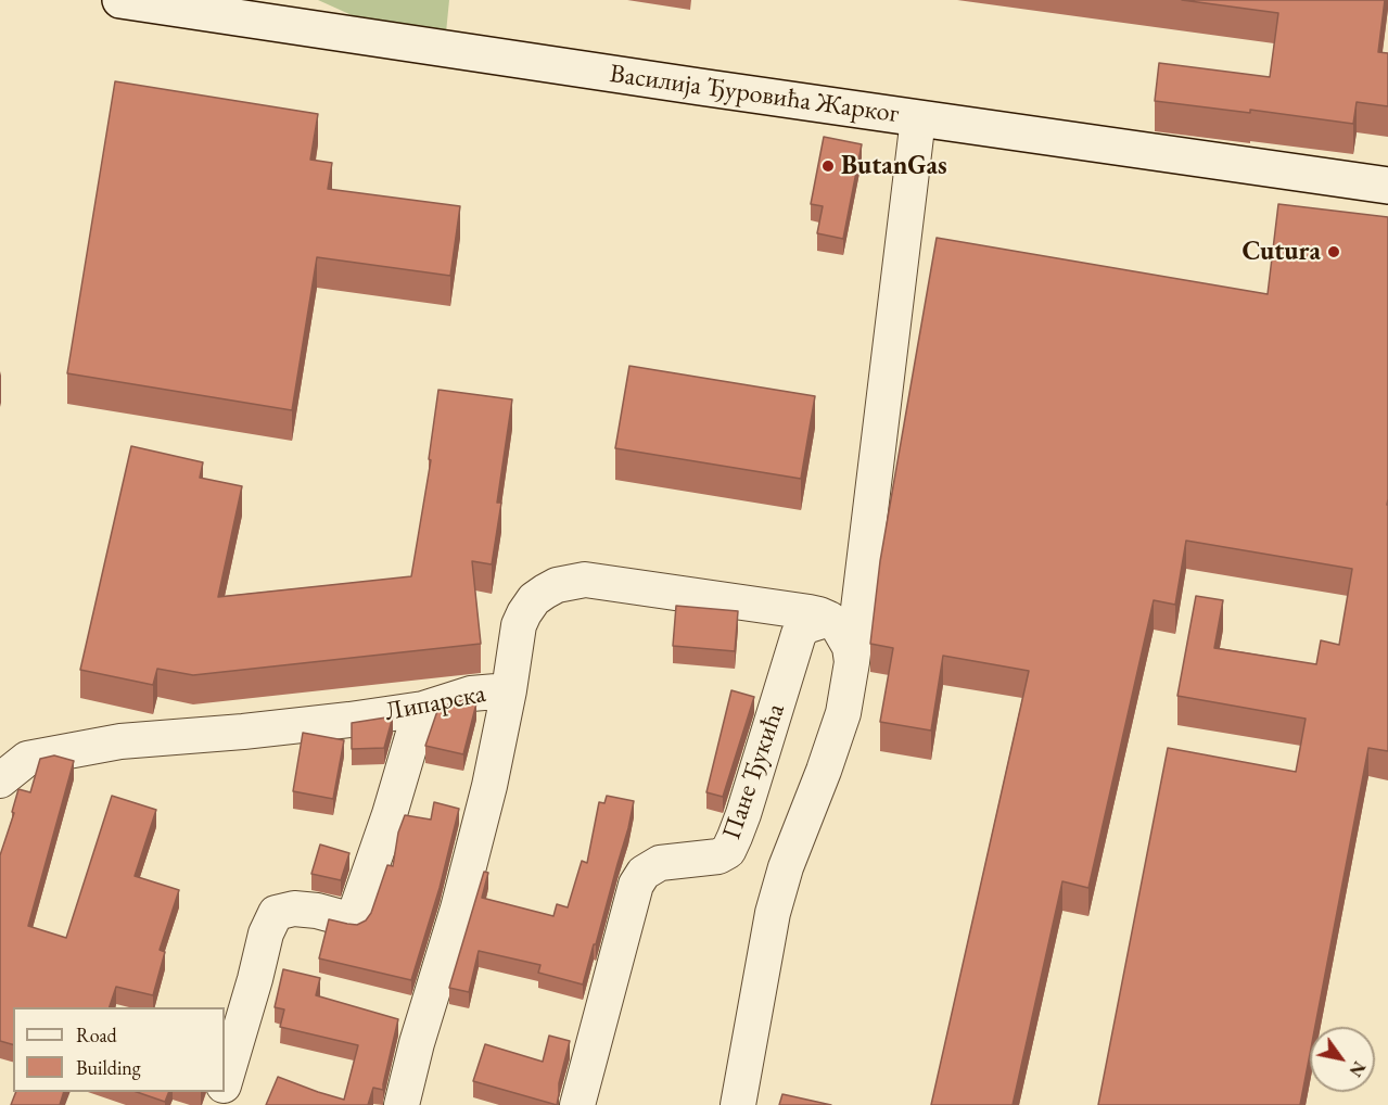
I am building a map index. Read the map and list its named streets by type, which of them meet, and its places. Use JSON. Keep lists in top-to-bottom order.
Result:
{
  "streets": {
    "main road": ["Василија Ђуровића Жарког"],
    "street": ["Липарска", "Пане Ђукића"]
  },
  "crossings": [
    ["Липарска", "Пане Ђукића"]
  ],
  "places": ["ButanGas", "Cutura"],
  "legend": ["Road", "Building"],
  "north": "bottom right"
}
